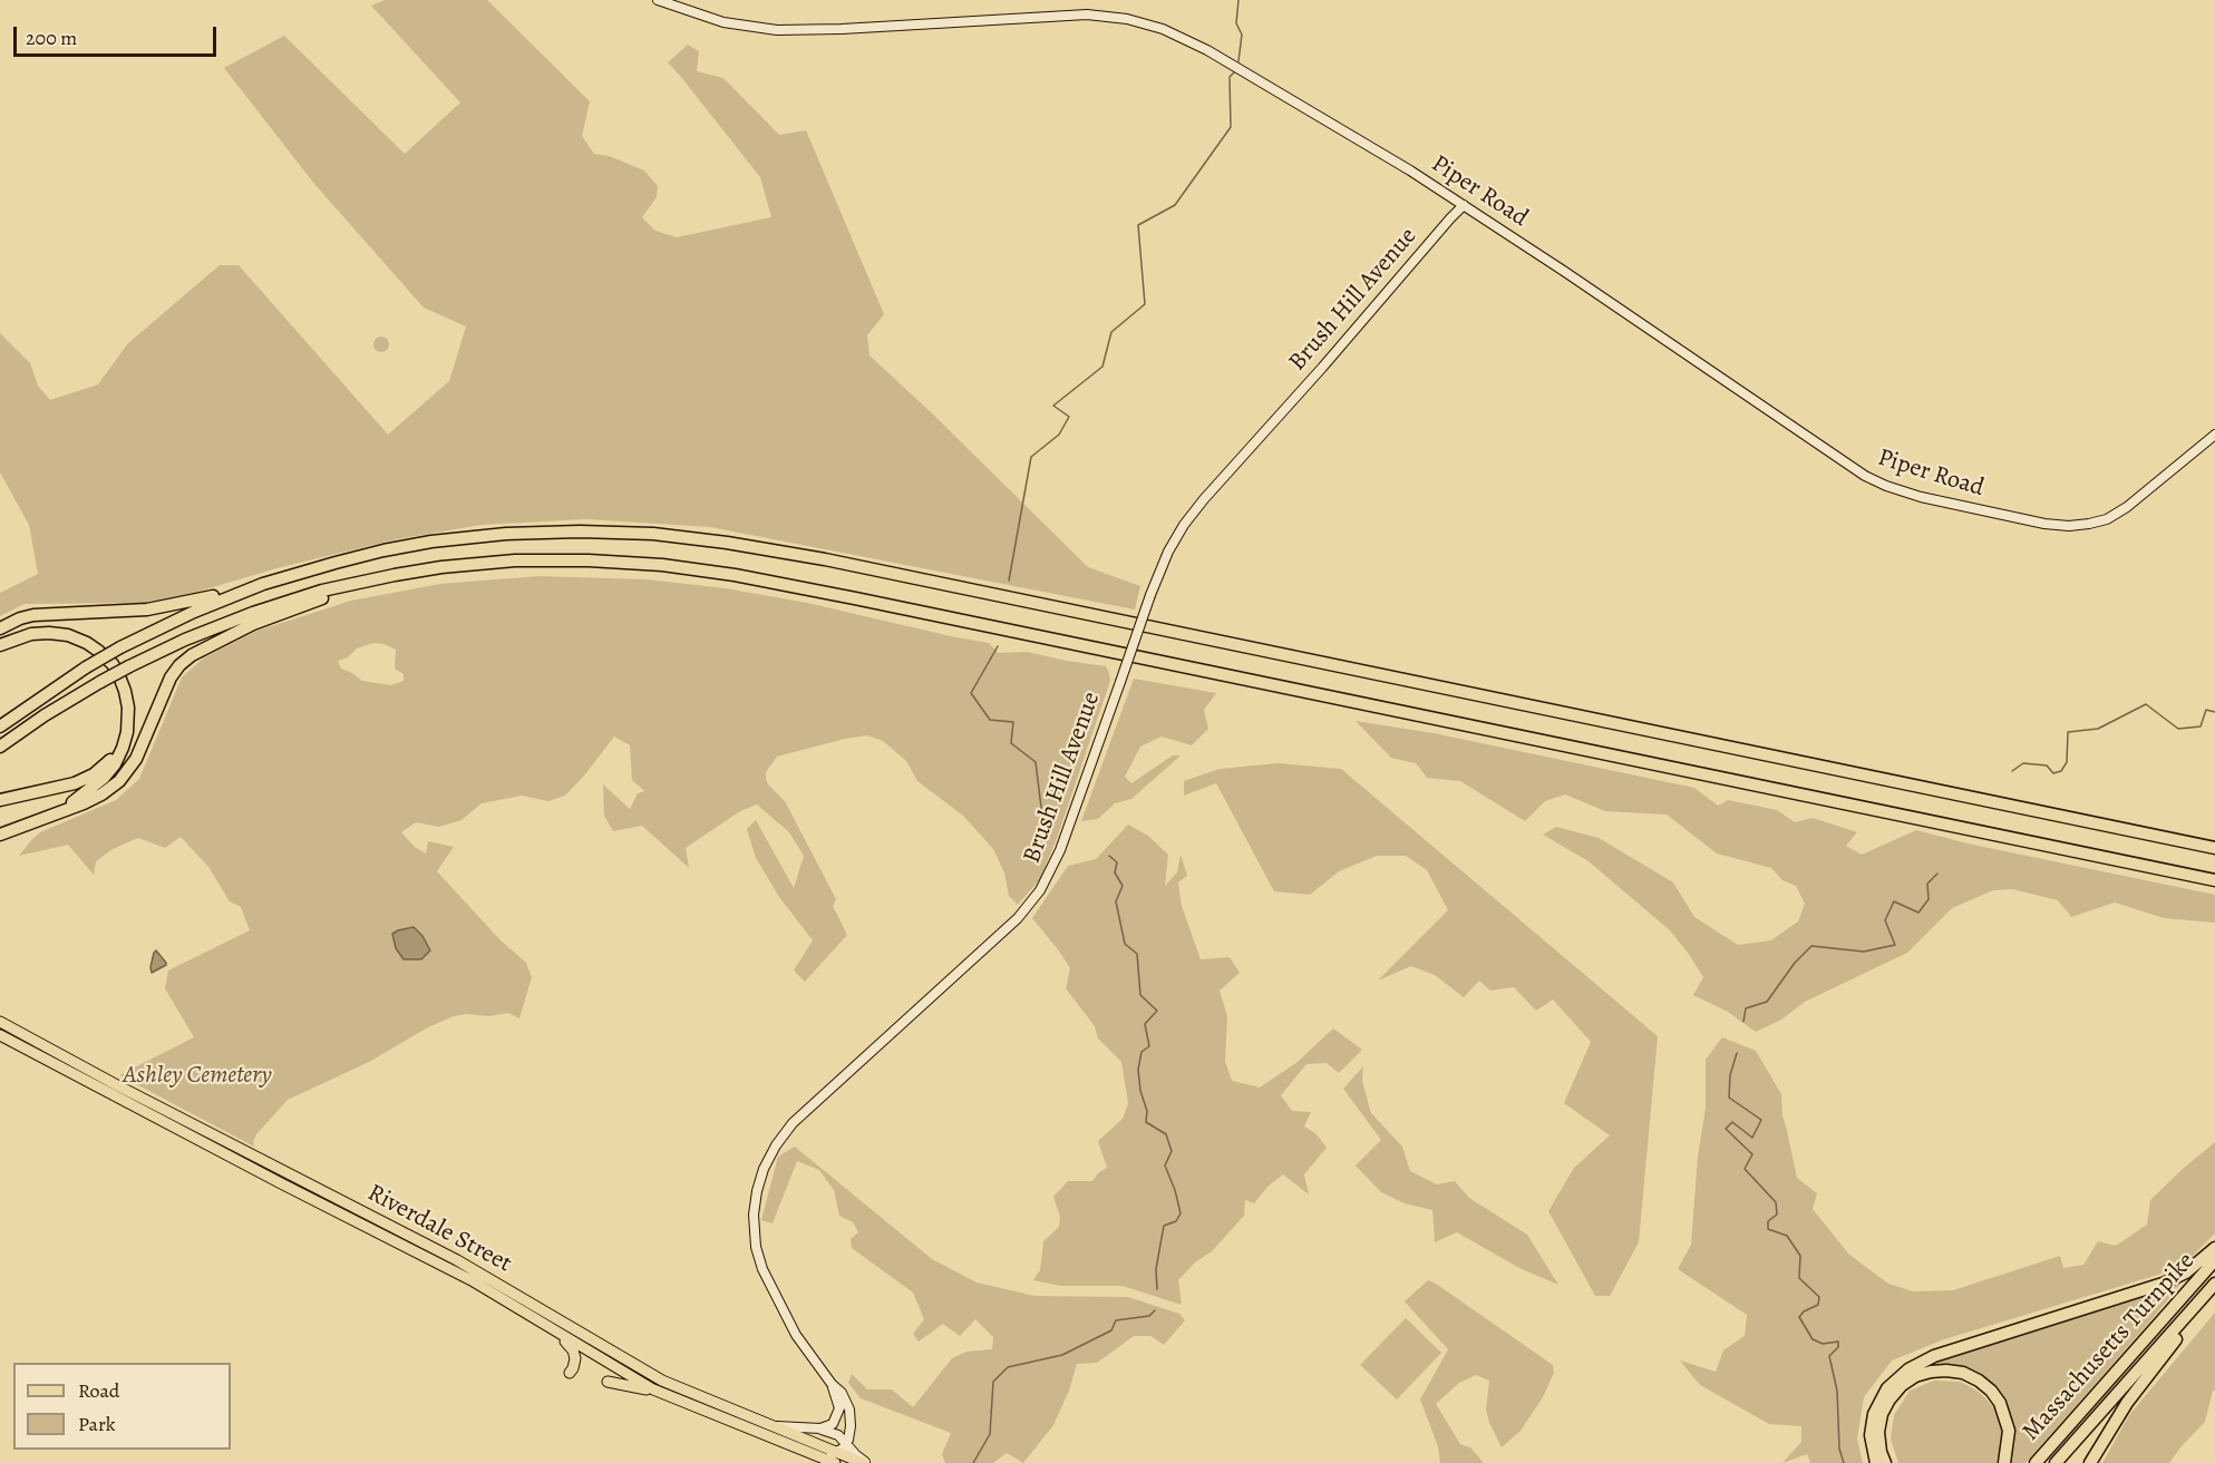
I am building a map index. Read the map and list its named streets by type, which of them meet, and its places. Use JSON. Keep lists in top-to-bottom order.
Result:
{
  "streets": {
    "highway": ["Massachusetts Turnpike"],
    "main road": ["Riverdale Street"],
    "street": ["Piper Road", "Brush Hill Avenue"]
  },
  "crossings": [
    ["Piper Road", "Brush Hill Avenue"]
  ],
  "parks": ["Ashley Cemetery"],
  "legend": ["Road", "Park"],
  "scale_bar": "200 m"
}
